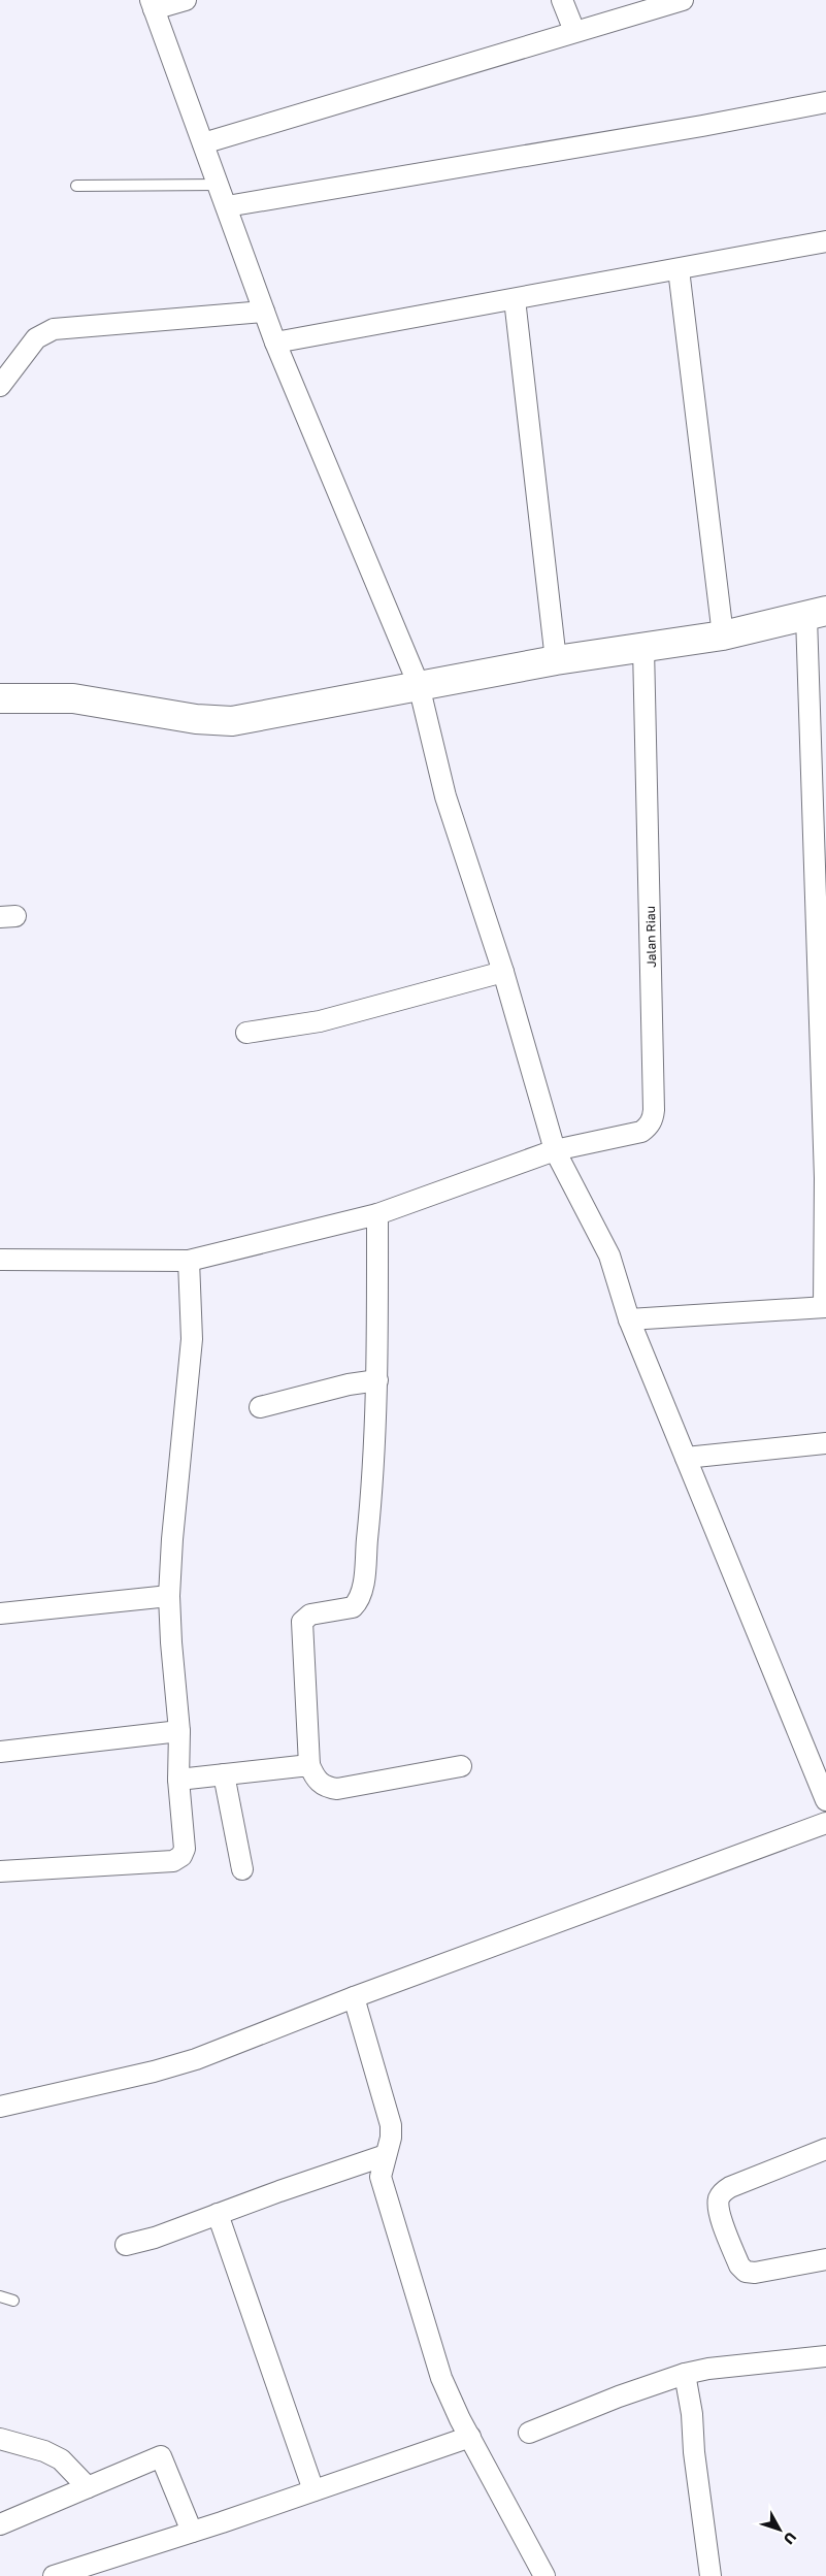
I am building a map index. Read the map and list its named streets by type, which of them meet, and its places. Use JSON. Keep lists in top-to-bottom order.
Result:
{
  "streets": {
    "street": ["Jalan Riau"]
  },
  "north": "bottom right"
}
